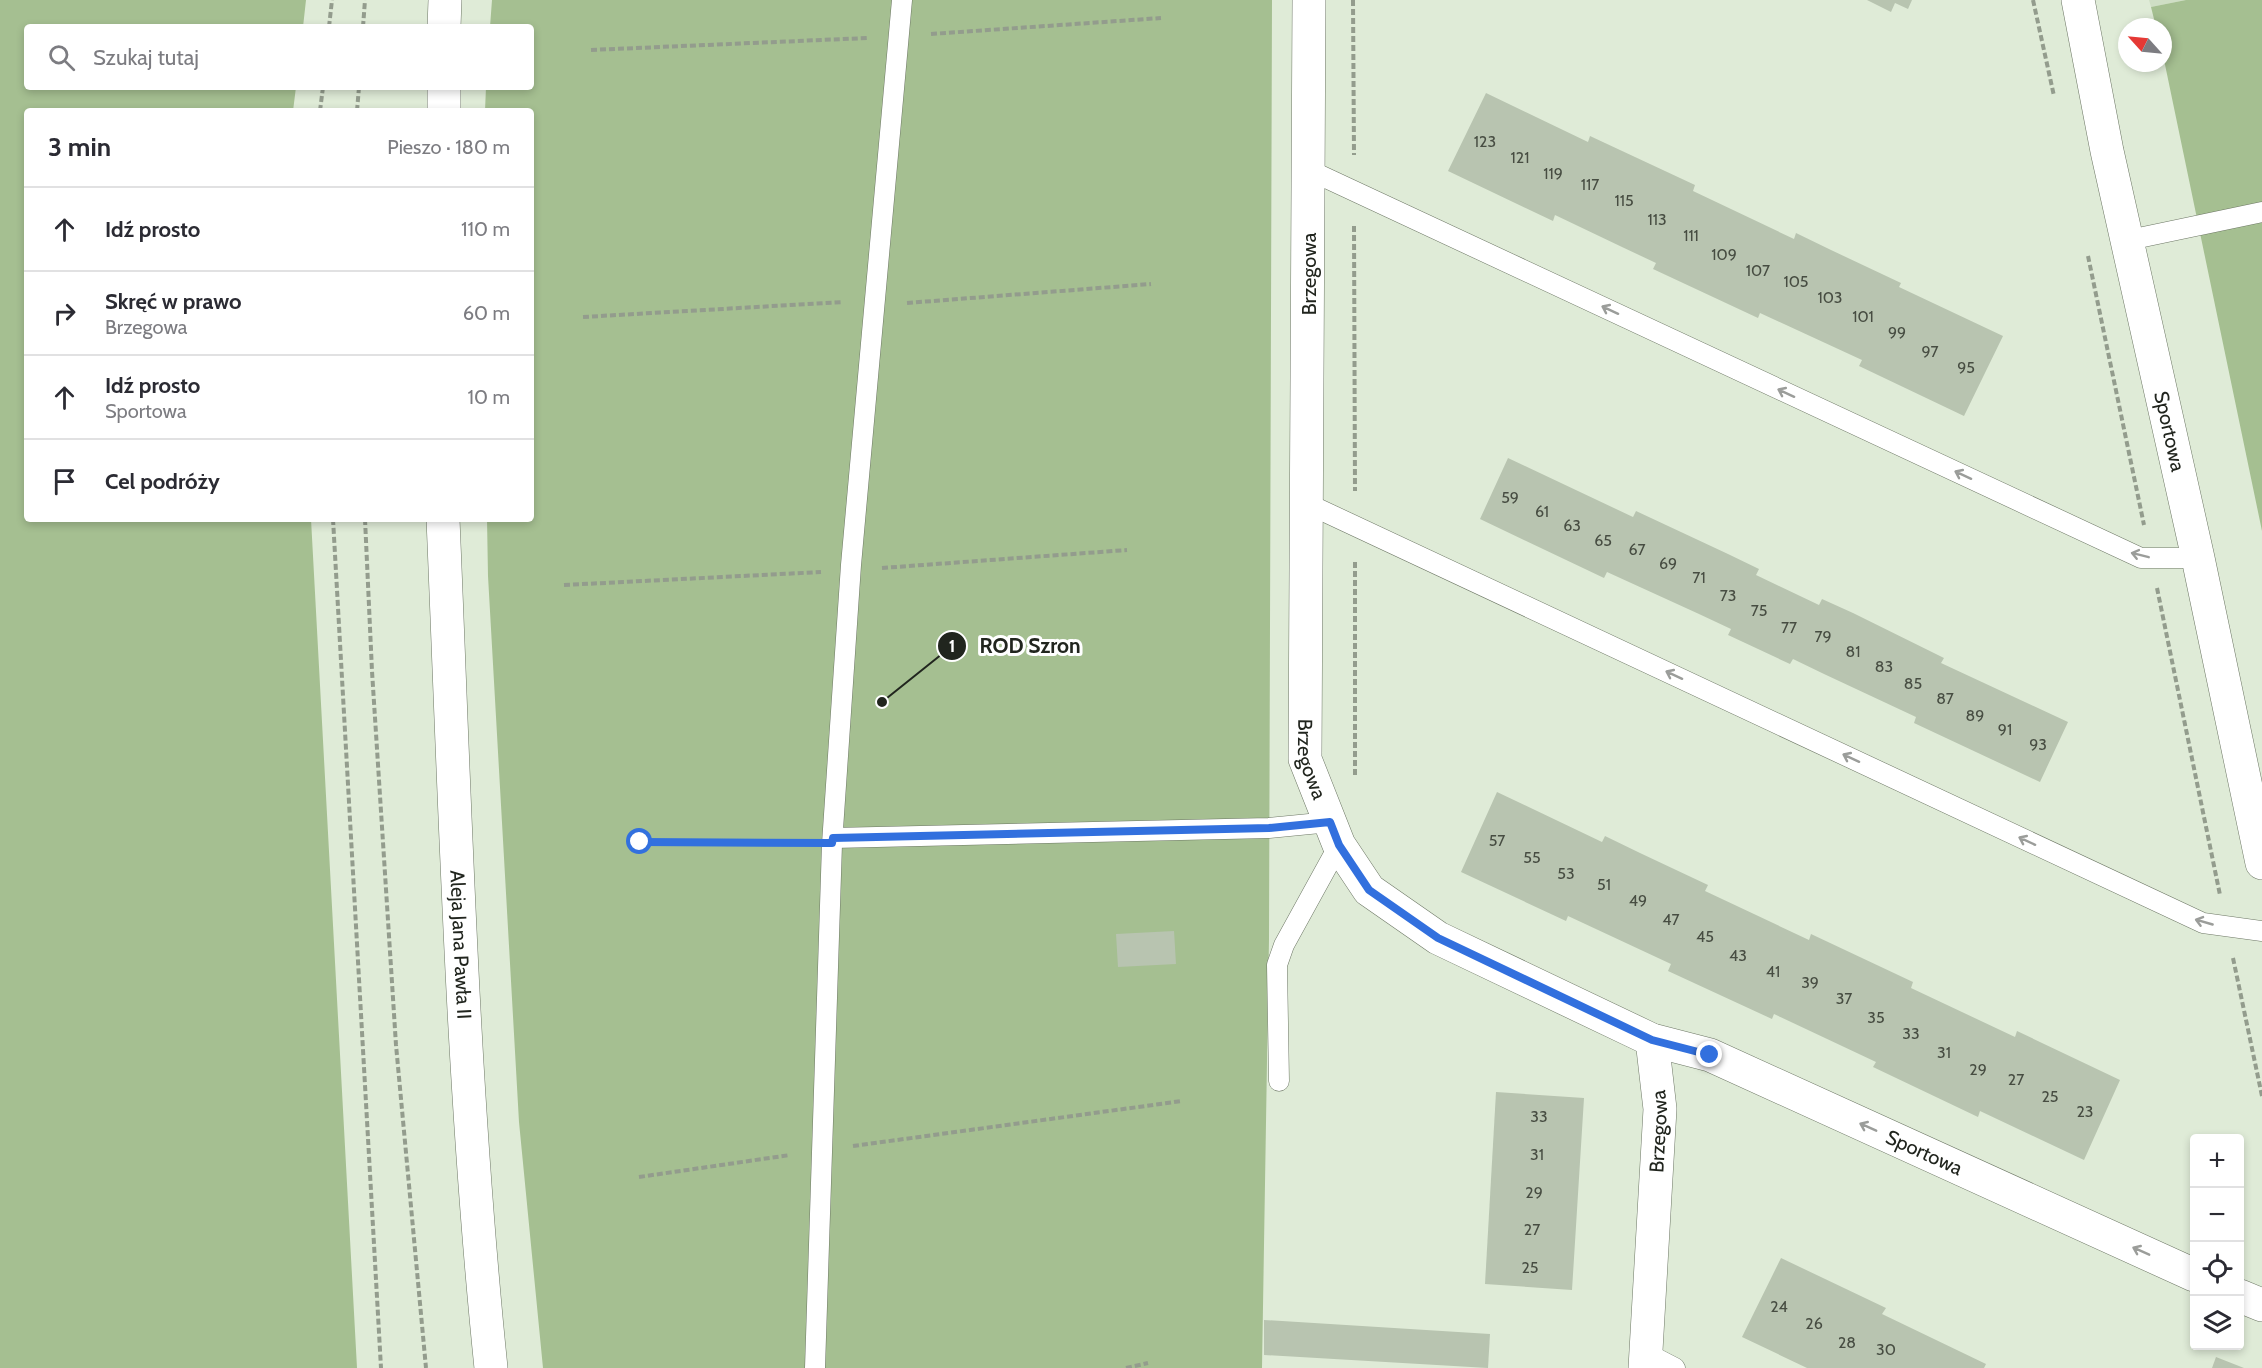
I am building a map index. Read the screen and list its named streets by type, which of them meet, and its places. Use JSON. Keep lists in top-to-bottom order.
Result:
{
  "streets": {
    "street": ["Brzegowa", "Sportowa", "Aleja Jana Pawła II"]
  },
  "crossings": [
    ["Brzegowa", "Sportowa"]
  ],
  "one_way": ["Sportowa"],
  "places": ["ROD Szron"],
  "house_numbers": [
    "123",
    "121",
    "119",
    "117",
    "115",
    "113",
    "111",
    "109",
    "107",
    "105",
    "103",
    "101",
    "99",
    "97",
    "95",
    "59",
    "61",
    "63",
    "65",
    "67",
    "69",
    "71",
    "73",
    "75",
    "77",
    "79",
    "81",
    "83",
    "85",
    "87",
    "89",
    "91",
    "93",
    "57",
    "55",
    "53",
    "51",
    "49",
    "47",
    "45",
    "43",
    "41",
    "39",
    "37",
    "35",
    "33",
    "31",
    "29",
    "27",
    "25",
    "23",
    "33",
    "31",
    "29",
    "27",
    "25",
    "24",
    "26",
    "28",
    "30"
  ],
  "north": "top left",
  "page": {
    "search": "Szukaj tutaj",
    "heading": ["3 min", "Pieszo · 180 m"],
    "list": [
      ["Idź prosto", "110 m"],
      ["Skręć w prawo", "Brzegowa", "60 m"],
      ["Idź prosto", "Sportowa", "10 m"],
      "Cel podróży"
    ],
    "map_buttons": ["+", "−"]
  }
}
